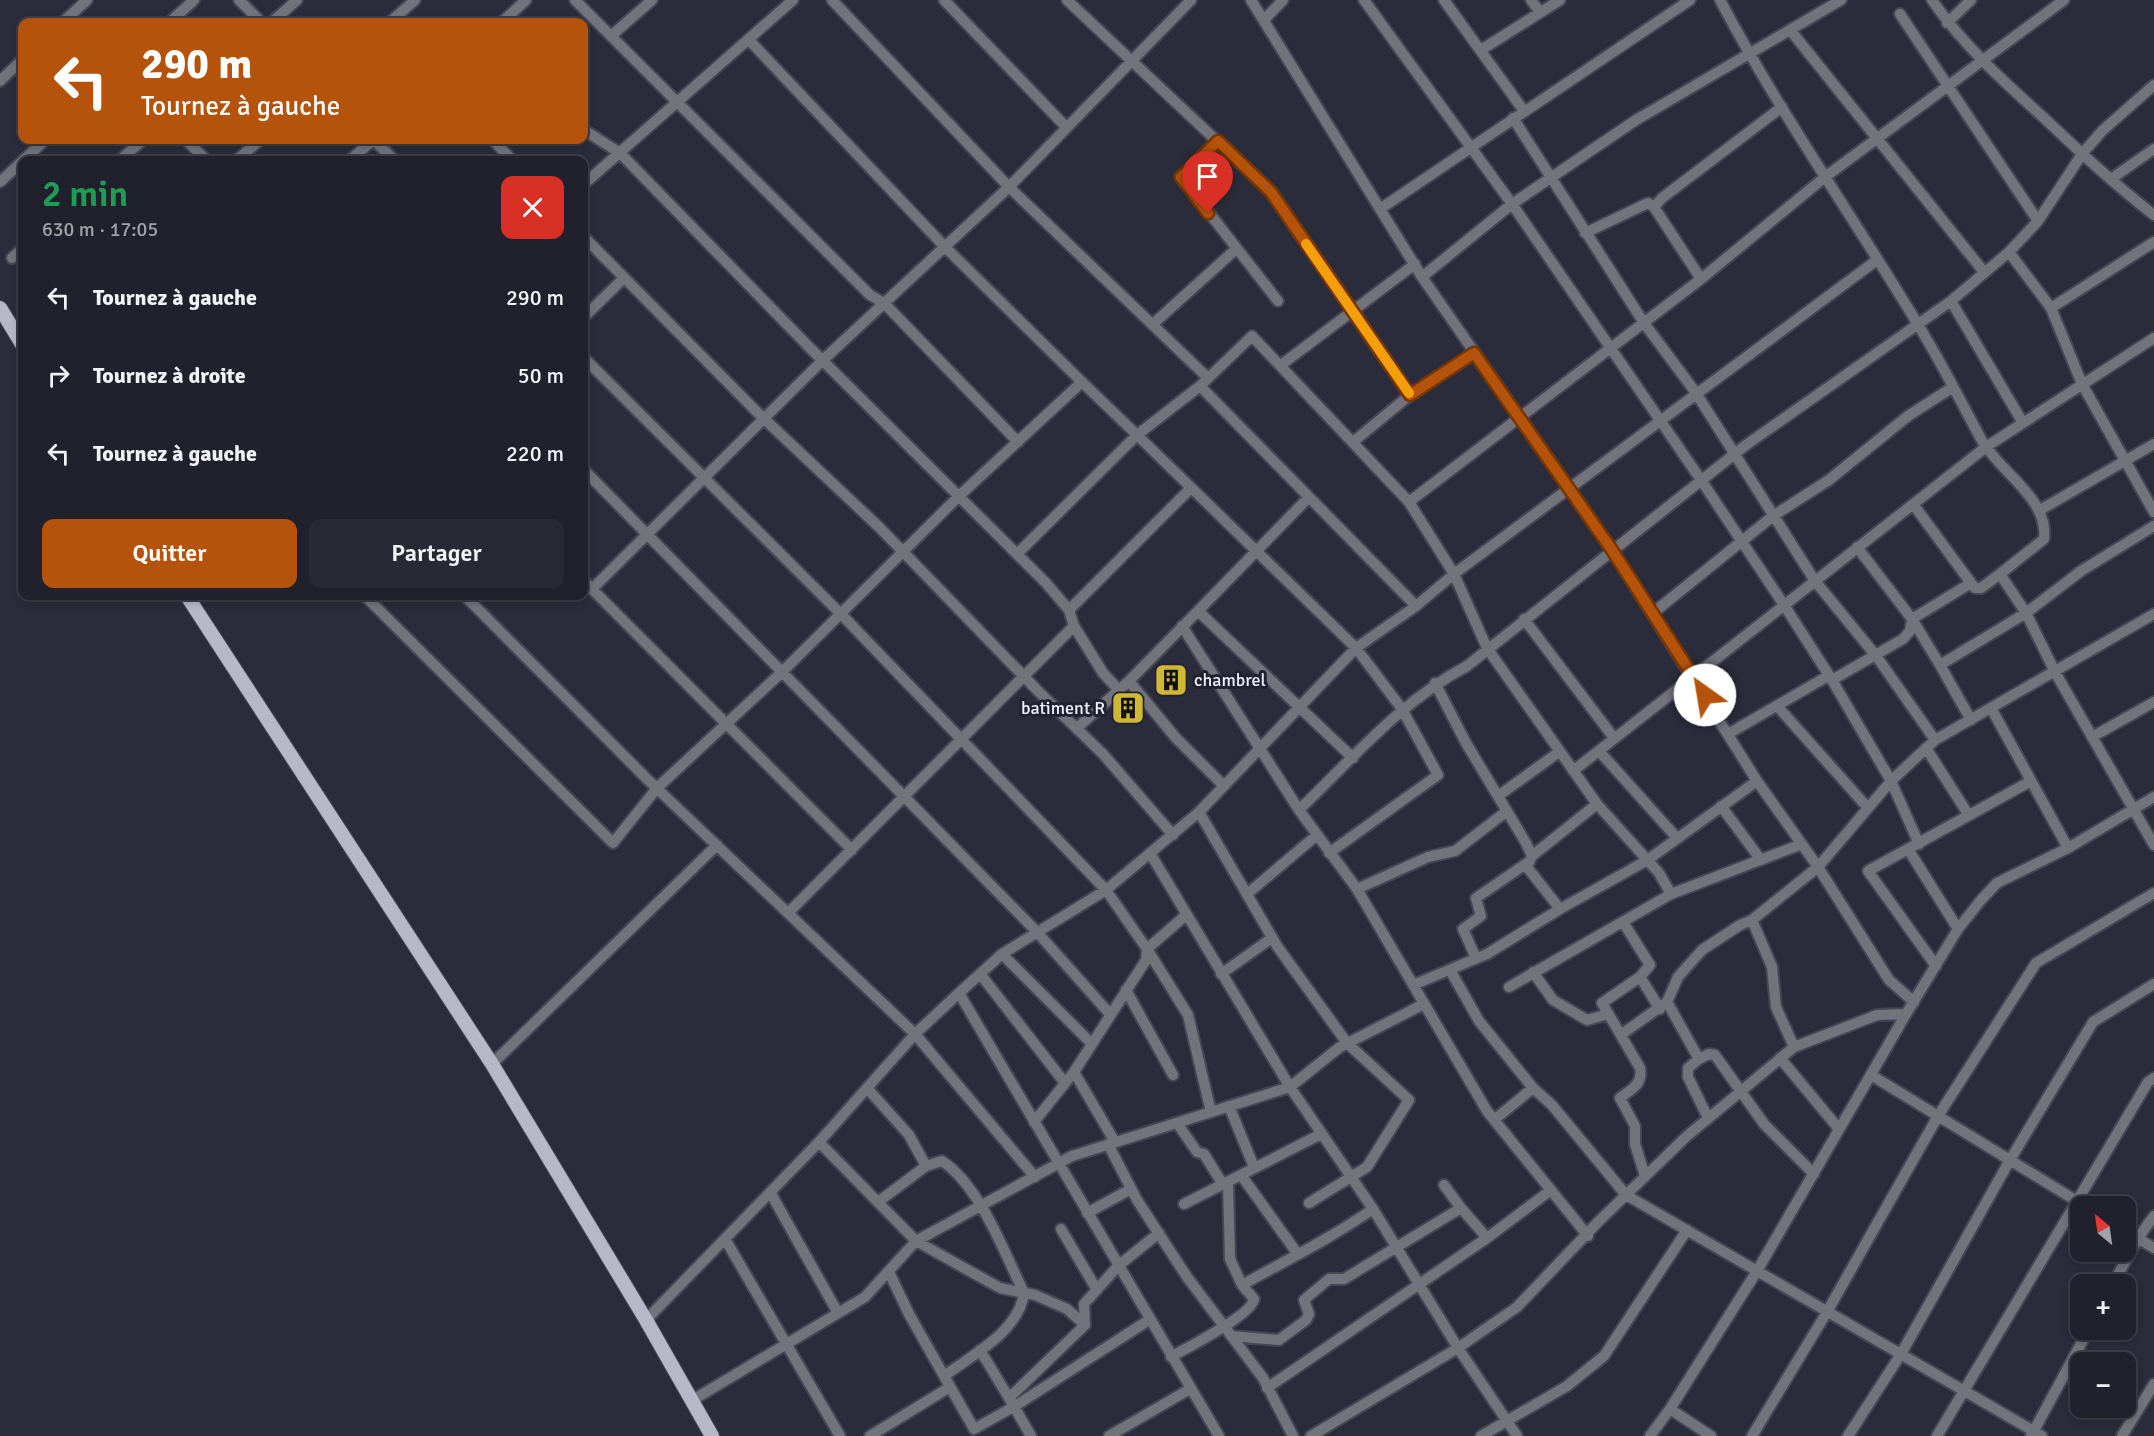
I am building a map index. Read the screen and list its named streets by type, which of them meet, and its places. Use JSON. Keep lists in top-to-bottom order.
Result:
{
  "places": {
    "building": ["chambrel", "batiment R"]
  },
  "north": "top left",
  "page": {
    "turn": ["290 m", "Tournez à gauche"],
    "heading": ["2 min", "630 m · 17:05"],
    "list": [
      {
        "name": "Tournez à gauche",
        "value": "290 m"
      },
      {
        "name": "Tournez à droite",
        "value": "50 m"
      },
      {
        "name": "Tournez à gauche",
        "value": "220 m"
      }
    ],
    "buttons": ["Quitter", "Partager"],
    "map_buttons": ["+", "−"]
  }
}
